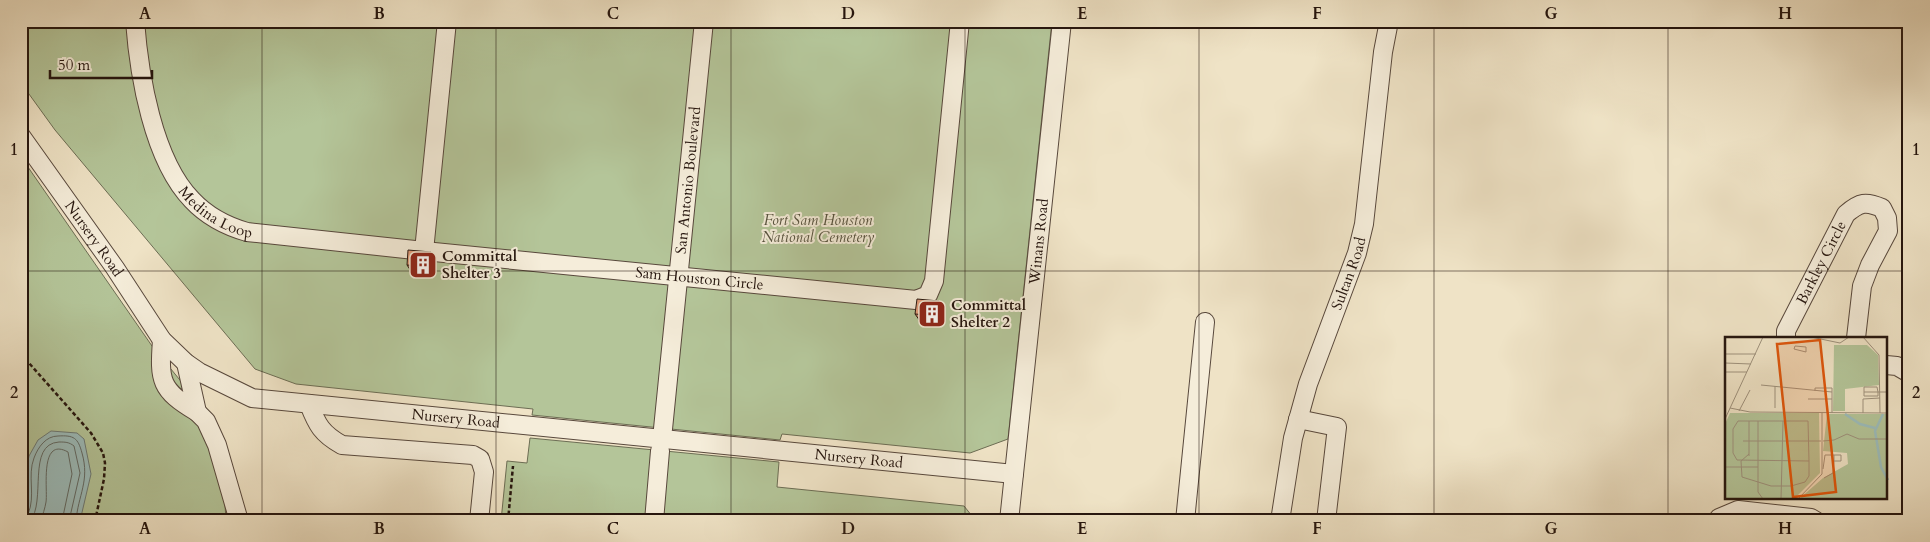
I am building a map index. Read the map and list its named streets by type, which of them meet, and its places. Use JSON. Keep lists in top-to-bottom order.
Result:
{
  "streets": {
    "street": [
      "San Antonio Boulevard",
      "Medina Loop",
      "Nursery Road",
      "Winans Road",
      "Barkley Circle",
      "Sultan Road",
      "Sam Houston Circle"
    ]
  },
  "crossings": [
    ["San Antonio Boulevard", "Sam Houston Circle"],
    ["Medina Loop", "Sam Houston Circle"],
    ["Nursery Road", "Winans Road"]
  ],
  "parks": ["Fort Sam Houston National Cemetery"],
  "places": {
    "building": ["Committal Shelter 3", "Committal Shelter 2"]
  },
  "scale_bar": "50 m",
  "grid": {
    "columns": [
      "A",
      "B",
      "C",
      "D",
      "E",
      "F",
      "G",
      "H"
    ],
    "rows": ["1", "2"]
  }
}
